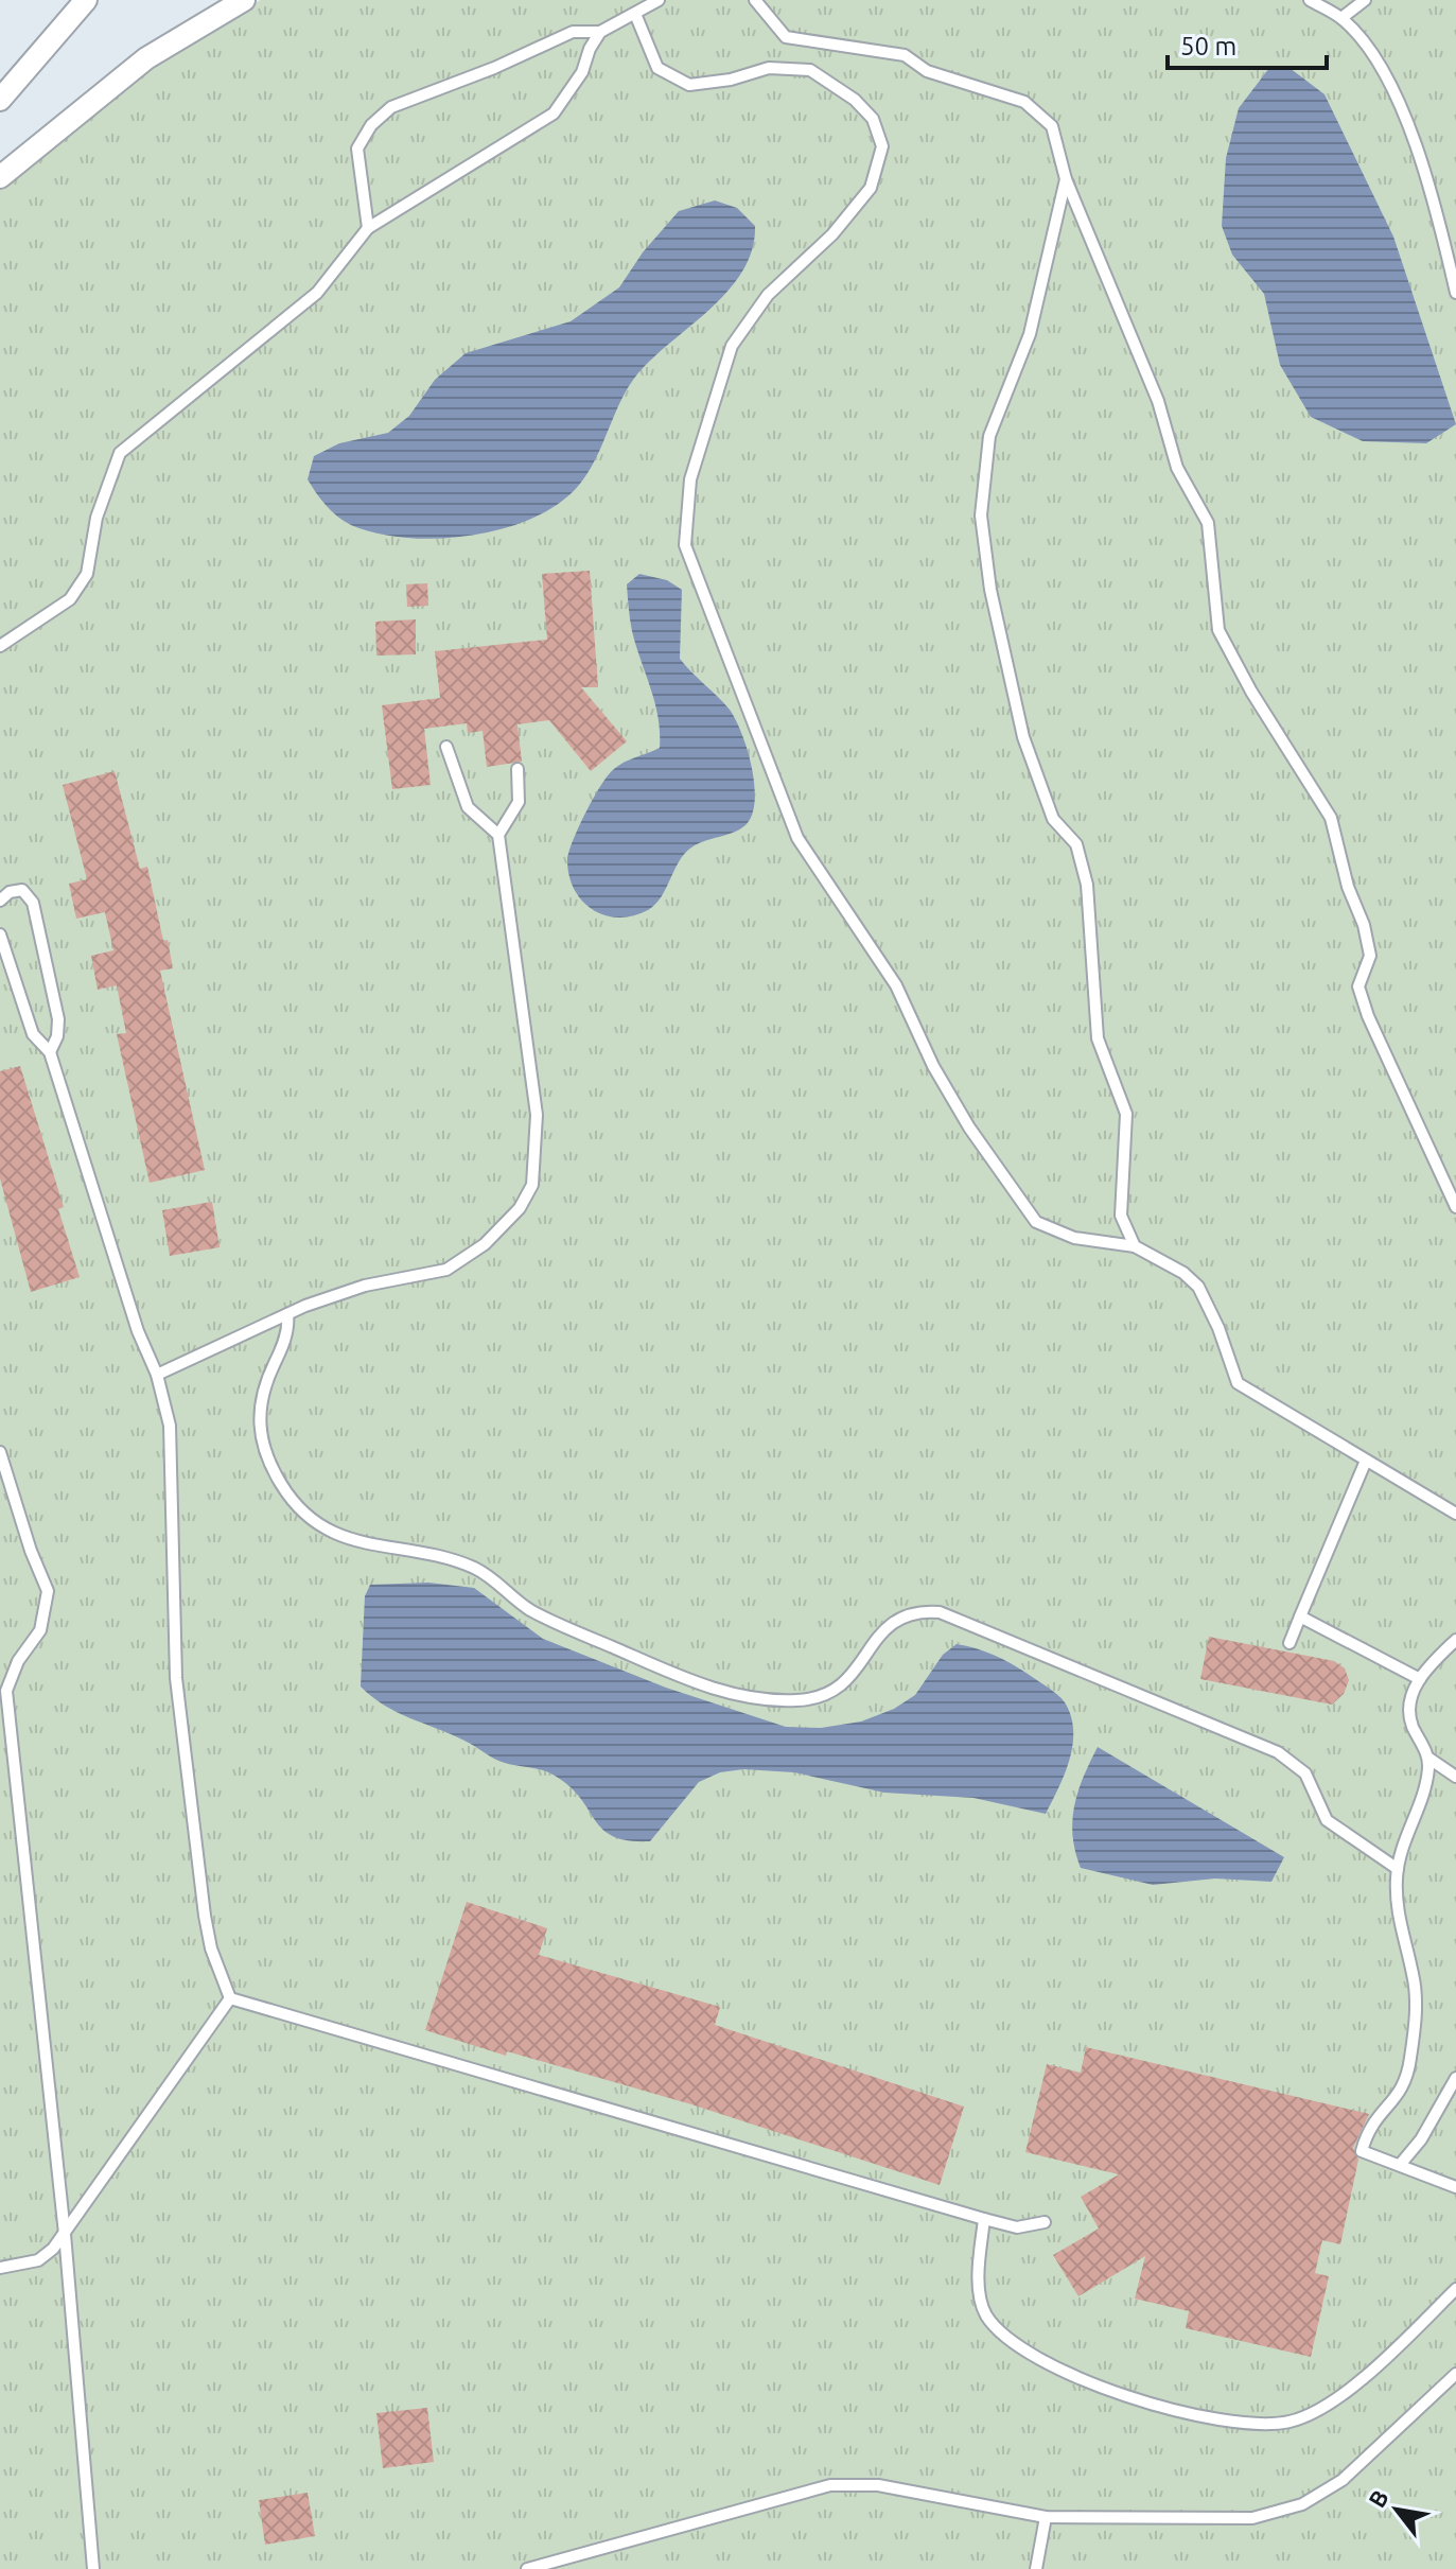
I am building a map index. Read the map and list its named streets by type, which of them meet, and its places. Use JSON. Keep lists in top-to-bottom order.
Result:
{
  "scale_bar": "50 m",
  "north": "top left"
}
